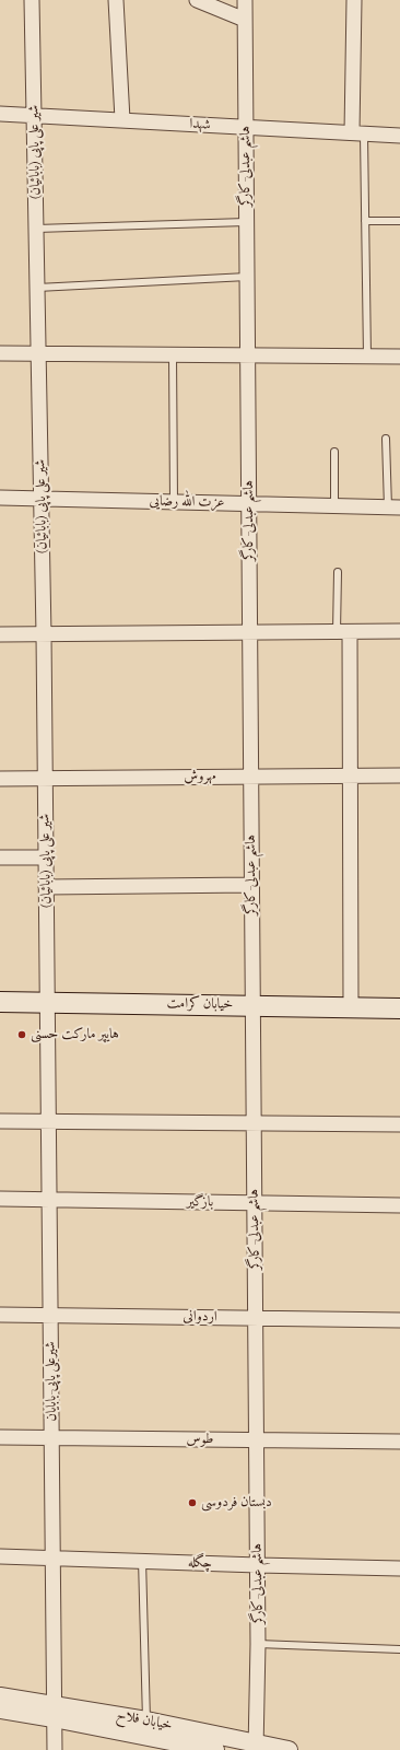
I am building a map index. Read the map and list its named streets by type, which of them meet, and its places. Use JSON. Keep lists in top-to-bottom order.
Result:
{
  "streets": {
    "main road": ["خیابان کرامت"],
    "street": [
      "شهدا",
      "شیر علی پاپی (بابائیان)",
      "هاشم عبدلی-کارگر",
      "عزت الله رضایی",
      "مهروش",
      "بازگیر",
      "اردوانی",
      "شیرعلی پاپی-بابایان",
      "طوس",
      "چگله",
      "خیابان فلاح"
    ]
  },
  "crossings": [
    ["شهدا", "شیر علی پاپی (بابائیان)"],
    ["شهدا", "هاشم عبدلی-کارگر"],
    ["شیر علی پاپی (بابائیان)", "عزت الله رضایی"],
    ["شیر علی پاپی (بابائیان)", "مهروش"],
    ["شیر علی پاپی (بابائیان)", "خیابان کرامت"],
    ["شیر علی پاپی (بابائیان)", "شیرعلی پاپی-بابایان"],
    ["هاشم عبدلی-کارگر", "عزت الله رضایی"],
    ["هاشم عبدلی-کارگر", "مهروش"],
    ["هاشم عبدلی-کارگر", "خیابان کرامت"],
    ["هاشم عبدلی-کارگر", "بازگیر"],
    ["هاشم عبدلی-کارگر", "اردوانی"],
    ["هاشم عبدلی-کارگر", "طوس"],
    ["هاشم عبدلی-کارگر", "چگله"],
    ["هاشم عبدلی-کارگر", "خیابان فلاح"],
    ["خیابان کرامت", "شیرعلی پاپی-بابایان"],
    ["بازگیر", "شیرعلی پاپی-بابایان"],
    ["اردوانی", "شیرعلی پاپی-بابایان"],
    ["شیرعلی پاپی-بابایان", "طوس"],
    ["شیرعلی پاپی-بابایان", "چگله"],
    ["شیرعلی پاپی-بابایان", "خیابان فلاح"]
  ],
  "places": ["هایپر مارکت حسنی", "دبستان فردوسی"]
}
